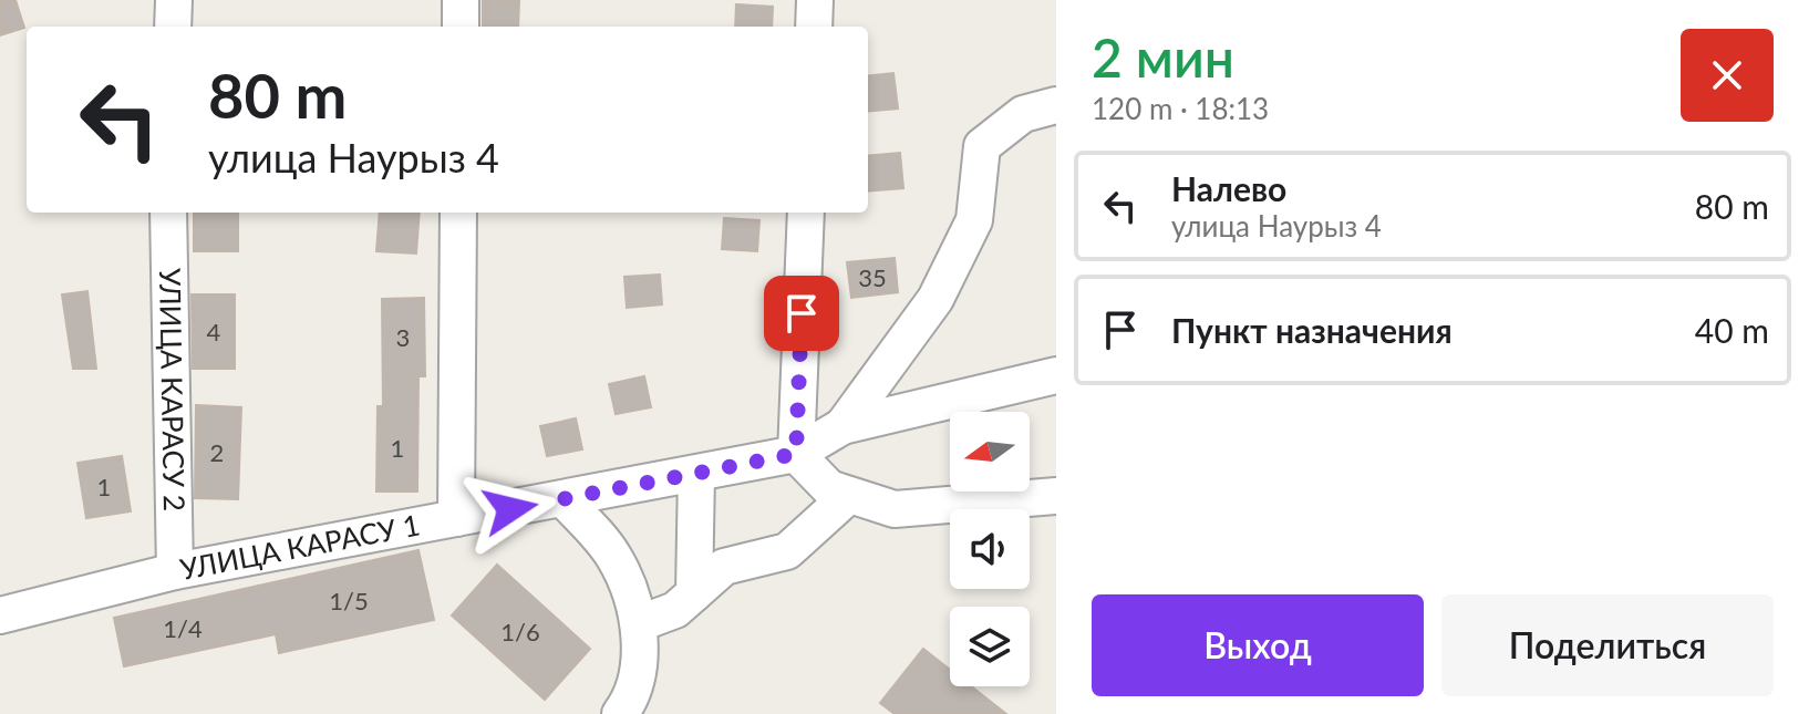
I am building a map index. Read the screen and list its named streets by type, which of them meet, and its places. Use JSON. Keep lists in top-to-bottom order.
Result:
{
  "streets": {
    "street": ["УЛИЦА КАРАСУ 2", "УЛИЦА КАРАСУ 1"]
  },
  "crossings": [
    ["УЛИЦА КАРАСУ 2", "УЛИЦА КАРАСУ 1"]
  ],
  "house_numbers": [
    "35",
    "4",
    "3",
    "1",
    "2",
    "1",
    "1/5",
    "1/4",
    "1/6"
  ],
  "north": "left",
  "page": {
    "heading": ["2 мин", "120 m · 18:13"],
    "turn": ["80 m", "улица Наурыз 4"],
    "list": [
      {
        "name": "Налево",
        "note": "улица Наурыз 4",
        "value": "80 m"
      },
      {
        "name": "Пункт назначения",
        "value": "40 m"
      }
    ],
    "buttons": ["Выход", "Поделиться"]
  }
}
